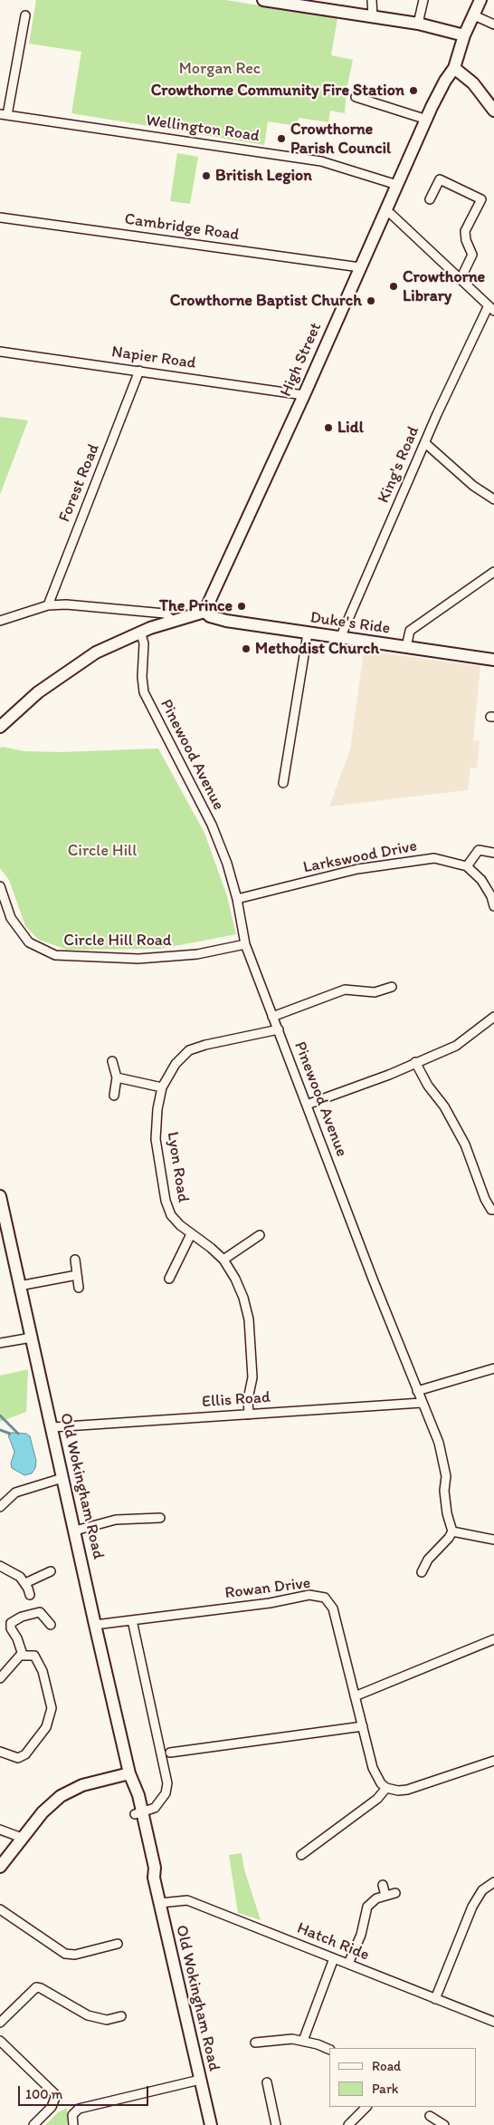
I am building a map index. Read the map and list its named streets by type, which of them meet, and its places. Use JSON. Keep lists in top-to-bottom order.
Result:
{
  "streets": {
    "street": [
      "Wellington Road",
      "Cambridge Road",
      "Napier Road",
      "High Street",
      "King's Road",
      "Forest Road",
      "Duke's Ride",
      "Pinewood Avenue",
      "Larkswood Drive",
      "Circle Hill Road",
      "Lyon Road",
      "Ellis Road",
      "Old Wokingham Road",
      "Rowan Drive",
      "Hatch Ride"
    ]
  },
  "crossings": [
    ["Wellington Road", "High Street"],
    ["Cambridge Road", "High Street"],
    ["Napier Road", "High Street"],
    ["Napier Road", "Forest Road"],
    ["High Street", "Duke's Ride"],
    ["King's Road", "Duke's Ride"],
    ["Pinewood Avenue", "Larkswood Drive"],
    ["Pinewood Avenue", "Circle Hill Road"],
    ["Pinewood Avenue", "Lyon Road"],
    ["Pinewood Avenue", "Ellis Road"],
    ["Lyon Road", "Ellis Road"],
    ["Ellis Road", "Old Wokingham Road"],
    ["Old Wokingham Road", "Rowan Drive"],
    ["Old Wokingham Road", "Hatch Ride"]
  ],
  "parks": ["Morgan Rec", "Circle Hill"],
  "places": [
    "Crowthorne Community Fire Station",
    "Crowthorne Parish Council",
    "British Legion",
    "Crowthorne Library",
    "Crowthorne Baptist Church",
    "Lidl",
    "The Prince",
    "Methodist Church"
  ],
  "legend": ["Road", "Park"],
  "scale_bar": "100 m"
}
